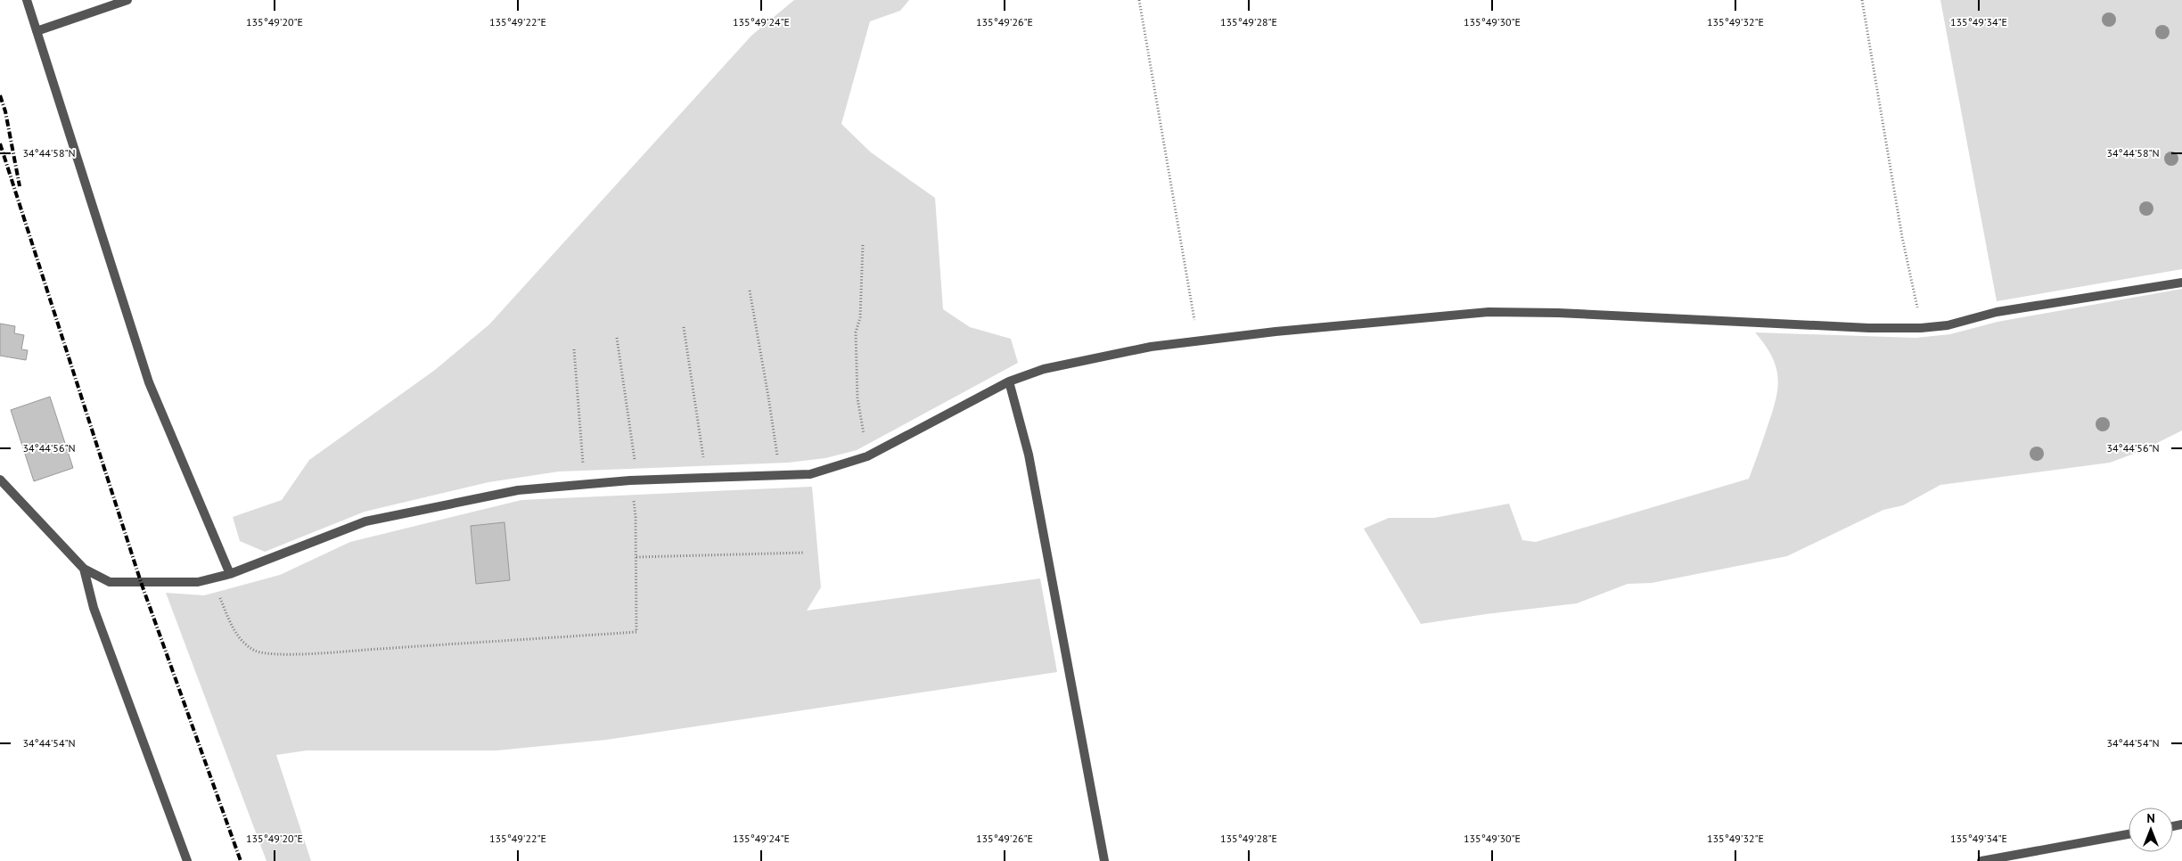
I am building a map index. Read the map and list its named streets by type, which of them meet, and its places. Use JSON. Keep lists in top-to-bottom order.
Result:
{
  "north": "top",
  "coordinates": [
    "135°49'20\"E",
    "135°49'22\"E",
    "135°49'24\"E",
    "135°49'26\"E",
    "135°49'28\"E",
    "135°49'30\"E",
    "135°49'32\"E",
    "135°49'34\"E",
    "34°44'58\"N",
    "34°44'56\"N",
    "34°44'54\"N"
  ]
}
